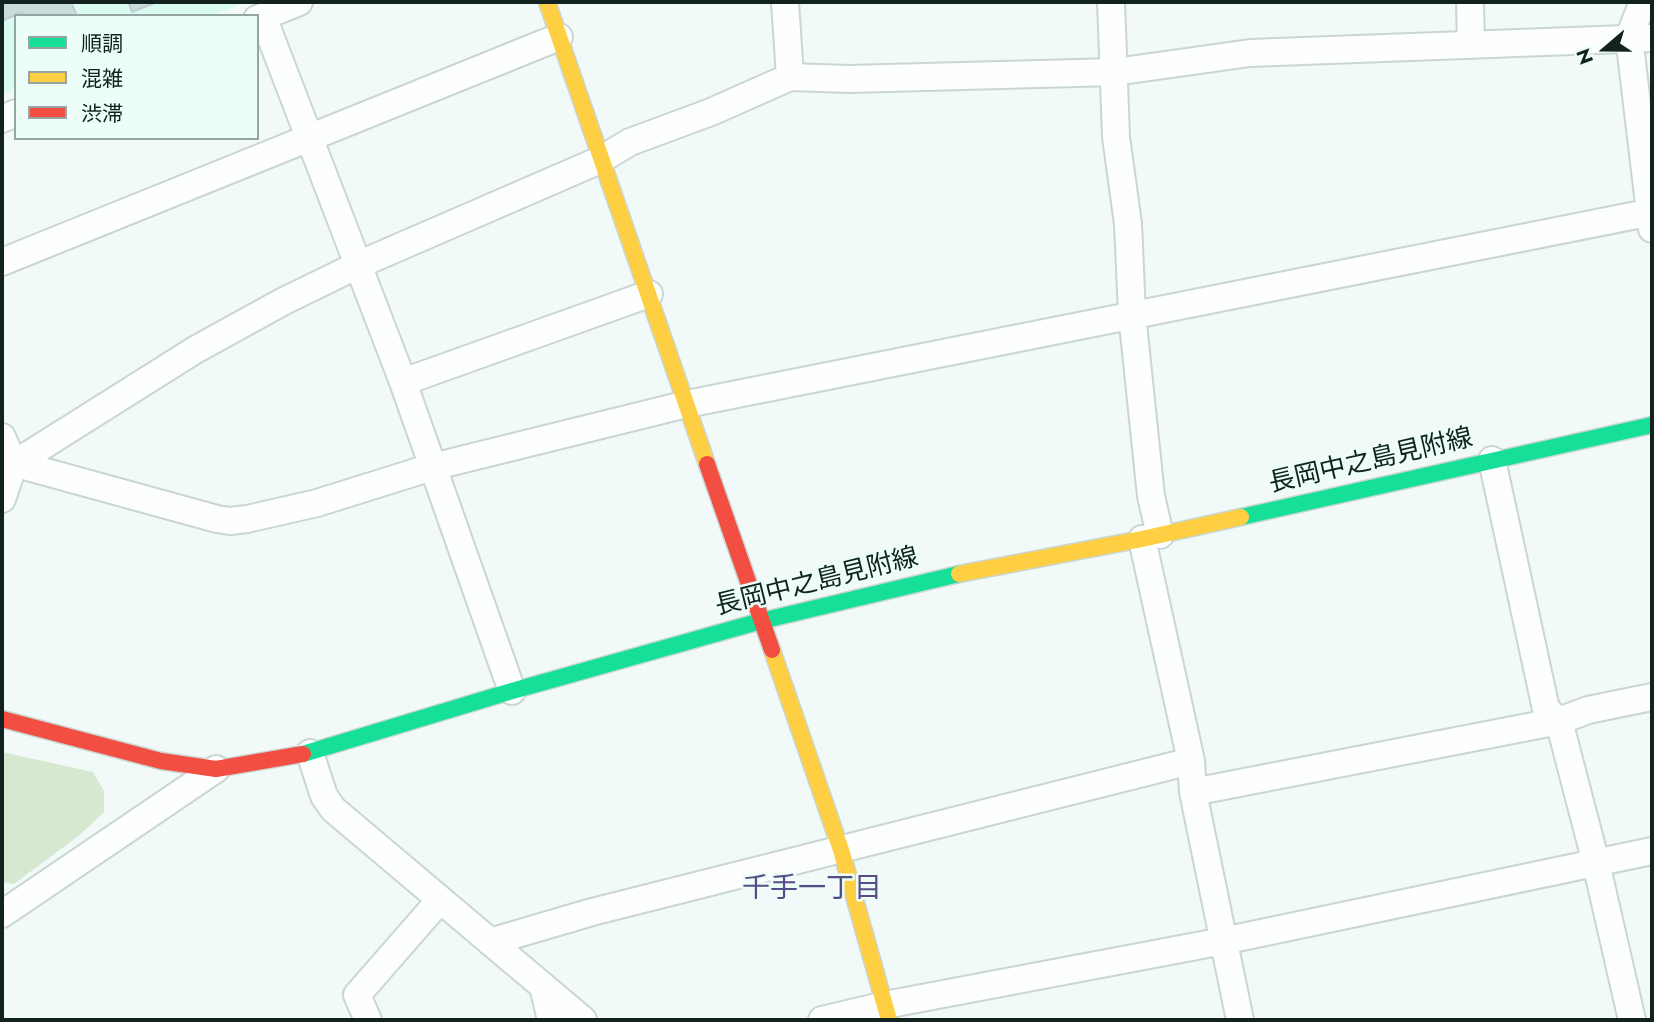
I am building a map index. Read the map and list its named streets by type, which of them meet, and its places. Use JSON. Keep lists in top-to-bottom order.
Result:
{
  "streets": {
    "main road": ["長岡中之島見附線"]
  },
  "districts": ["千手一丁目"],
  "legend": ["順調", "混雑", "渋滞"],
  "north": "left"
}
